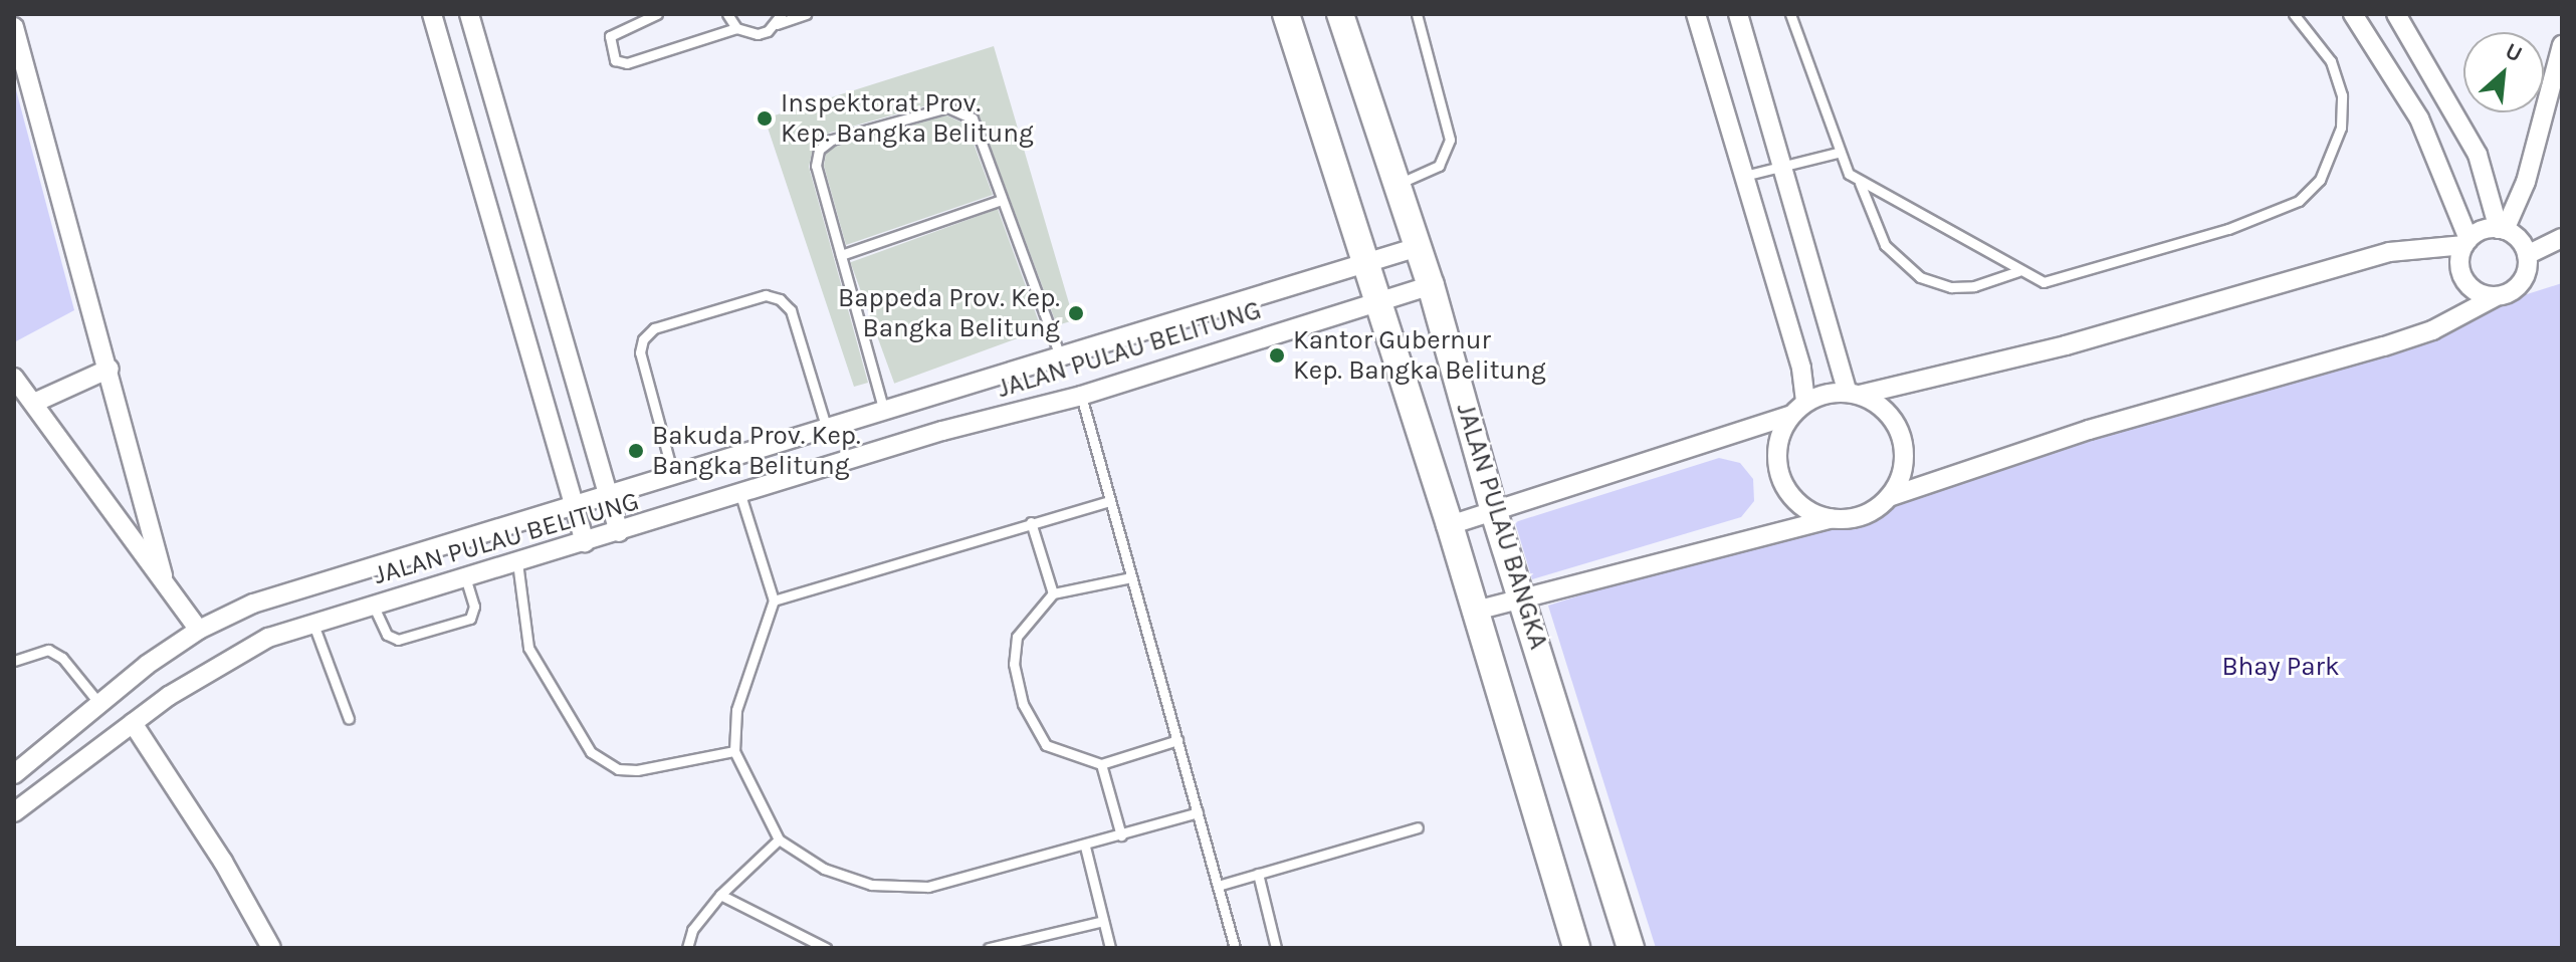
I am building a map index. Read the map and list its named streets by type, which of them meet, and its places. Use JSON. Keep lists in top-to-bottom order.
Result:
{
  "streets": {
    "main road": ["JALAN PULAU BANGKA"],
    "street": ["JALAN PULAU BELITUNG"]
  },
  "crossings": [
    ["JALAN PULAU BELITUNG", "JALAN PULAU BANGKA"]
  ],
  "parks": ["Bhay Park"],
  "places": [
    "Inspektorat Prov. Kep. Bangka Belitung",
    "Bappeda Prov. Kep. Bangka Belitung",
    "Kantor Gubernur Kep. Bangka Belitung",
    "Bakuda Prov. Kep. Bangka Belitung"
  ],
  "north": "top right"
}
